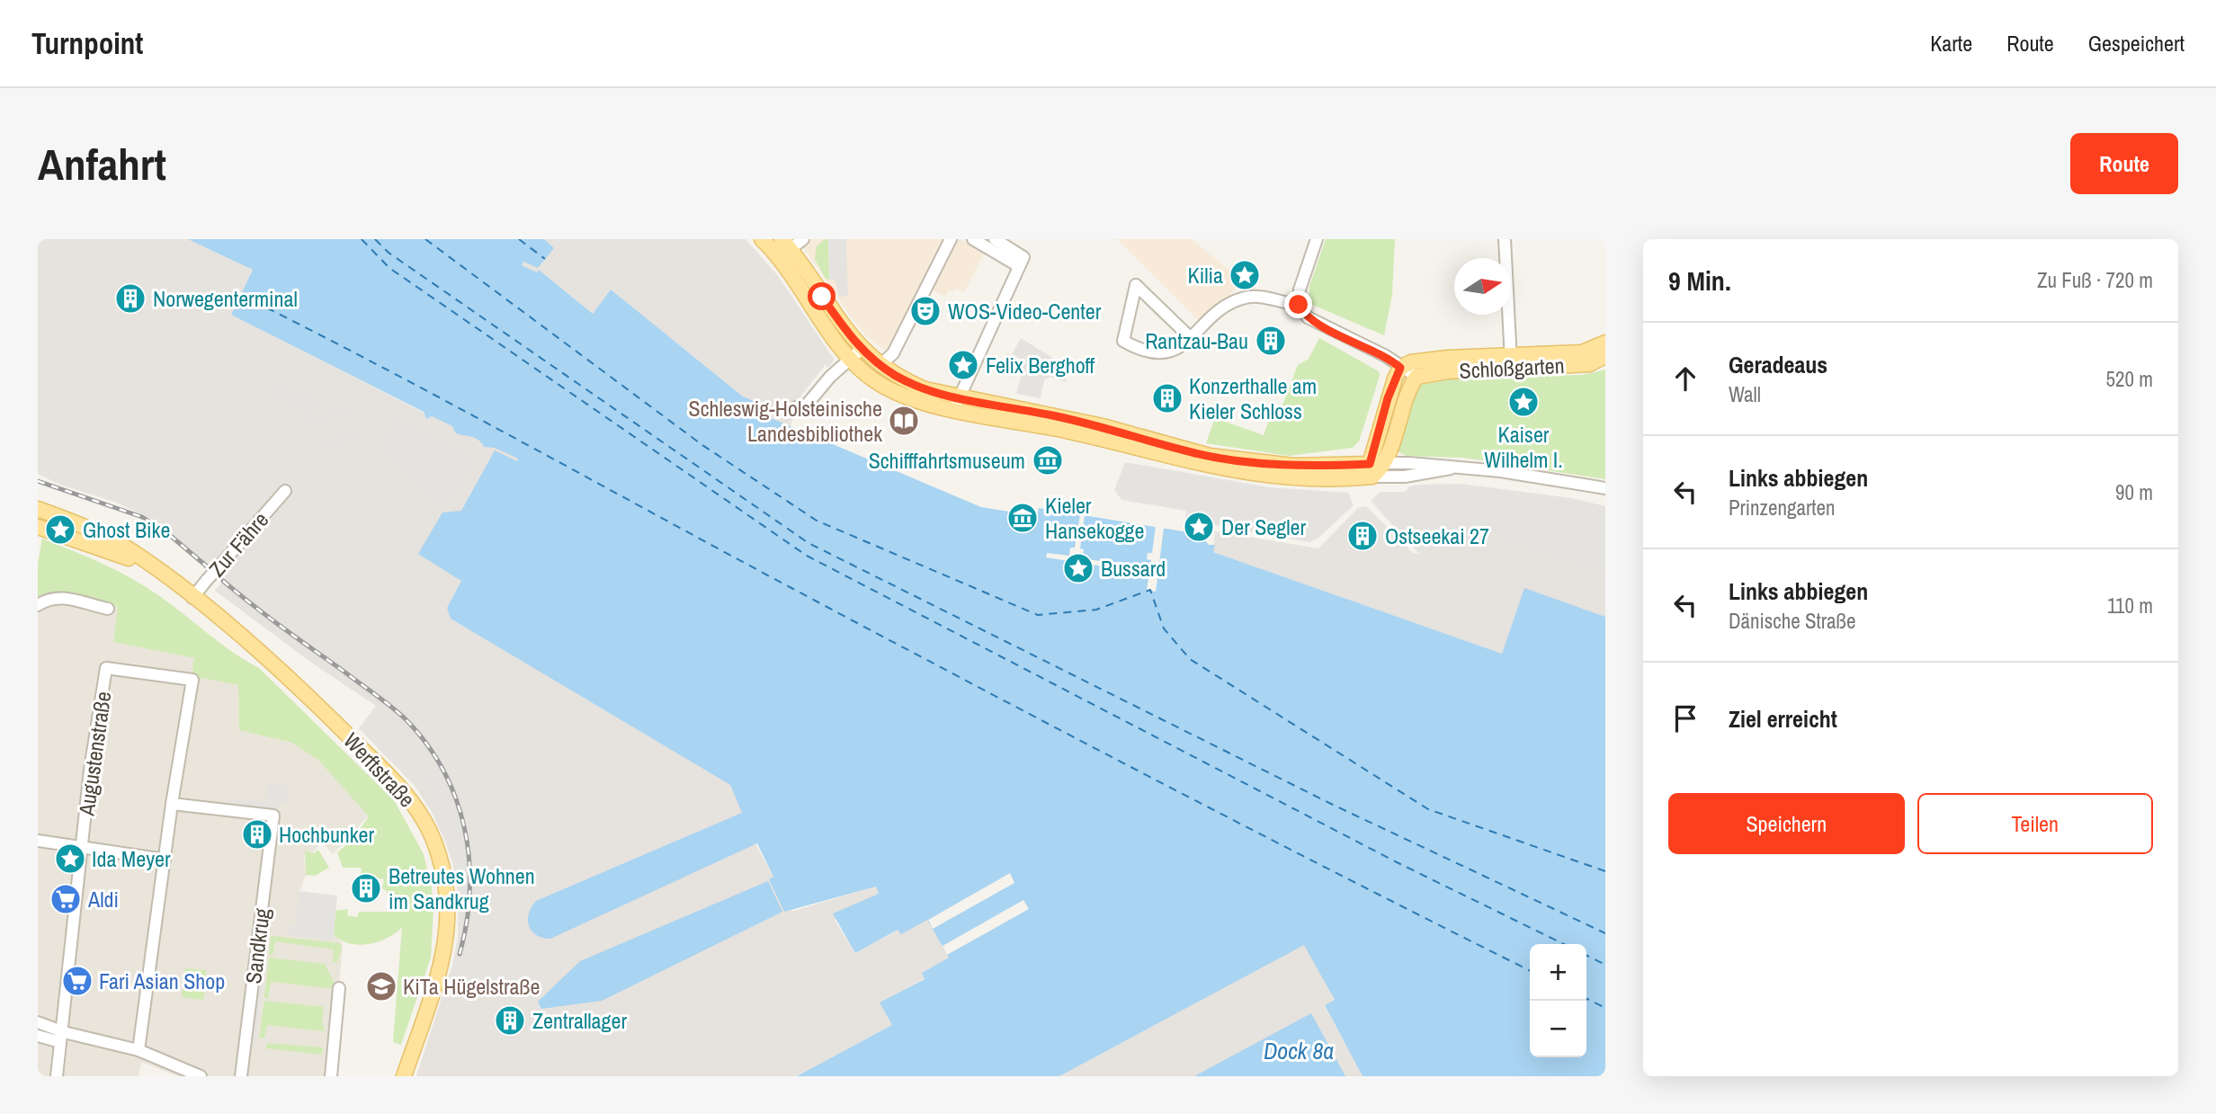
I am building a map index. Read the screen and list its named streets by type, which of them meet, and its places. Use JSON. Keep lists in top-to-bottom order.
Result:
{
  "streets": {
    "main road": ["Schloßgarten", "Werftstraße"],
    "street": ["Zur Fähre", "Augustenstraße", "Sandkrug"]
  },
  "crossings": [
    ["Zur Fähre", "Werftstraße"],
    ["Augustenstraße", "Sandkrug"]
  ],
  "water": ["Dock 8a"],
  "places": {
    "place": [
      "Kilia",
      "Felix Berghoff",
      "Kaiser Wilhelm I.",
      "Der Segler",
      "Ghost Bike",
      "Bussard",
      "Ida Meyer"
    ],
    "building": [
      "Norwegenterminal",
      "Rantzau-Bau",
      "Konzerthalle am Kieler Schloss",
      "Ostseekai 27",
      "Hochbunker",
      "Betreutes Wohnen im Sandkrug",
      "Zentrallager"
    ],
    "theatre": ["WOS-Video-Center"],
    "library": ["Schleswig-Holsteinische Landesbibliothek"],
    "museum": ["Schifffahrtsmuseum", "Kieler Hansekogge"],
    "supermarket": ["Aldi", "Fari Asian Shop"],
    "school or university": ["KiTa Hügelstraße"]
  },
  "north": "right",
  "page": {
    "header": "Turnpoint",
    "nav": ["Karte", "Route", "Gespeichert"],
    "buttons": [
      "Route",
      ["Speichern", "Teilen"]
    ],
    "title": "Anfahrt",
    "heading": ["9 Min.", "Zu Fuß · 720 m"],
    "list": [
      ["Geradeaus", "Wall", "520 m"],
      ["Links abbiegen", "Prinzengarten", "90 m"],
      ["Links abbiegen", "Dänische Straße", "110 m"],
      "Ziel erreicht"
    ],
    "map_buttons": ["+", "−"]
  }
}
